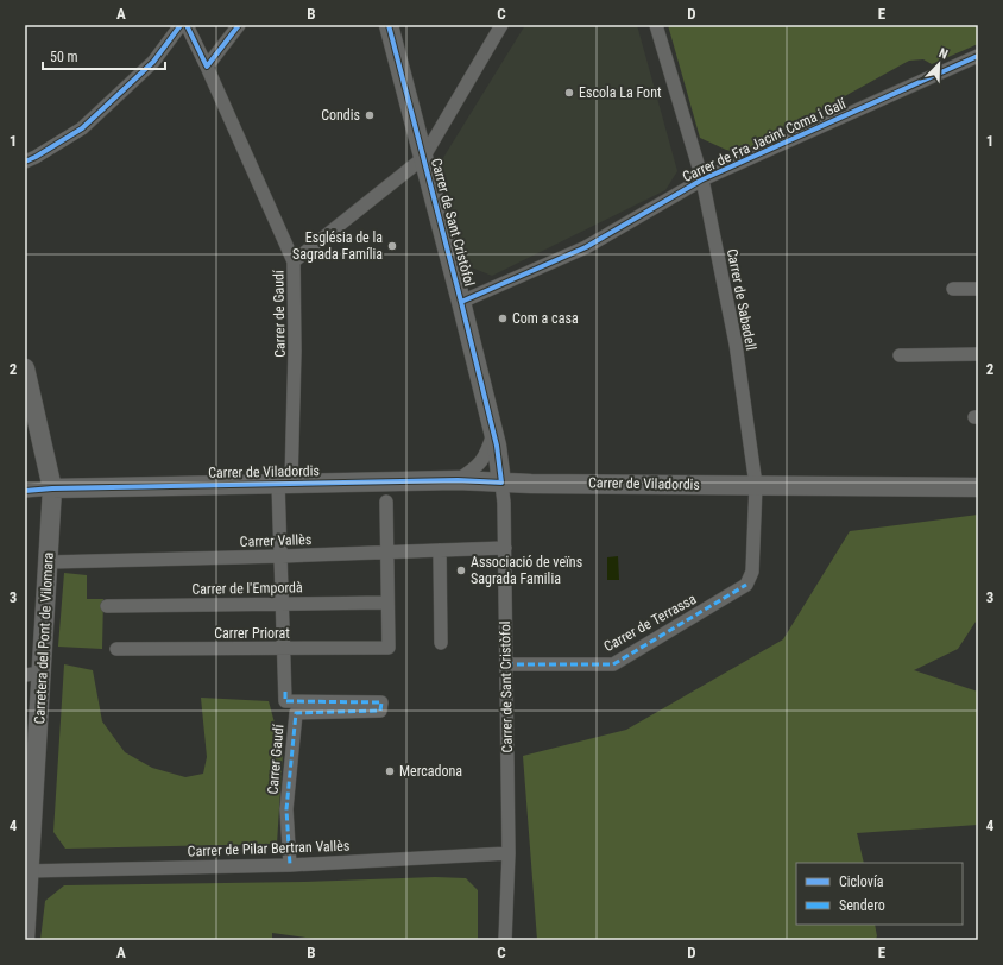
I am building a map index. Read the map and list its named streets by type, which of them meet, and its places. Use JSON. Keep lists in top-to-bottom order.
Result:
{
  "streets": {
    "street": [
      "Carrer de Fra Jacint Coma i Galí",
      "Carrer de Sant Cristòfol",
      "Carrer de Sabadell",
      "Carrer de Gaudí",
      "Carrer de Viladordis",
      "Carrer Vallès",
      "Carrer de l'Empordà",
      "Carrer de Terrassa",
      "Carrer Priorat",
      "Carretera del Pont de Vilomara",
      "Carrer Gaudí",
      "Carrer de Pilar Bertran Vallès"
    ]
  },
  "crossings": [
    ["Carrer de Fra Jacint Coma i Galí", "Carrer de Sant Cristòfol"],
    ["Carrer de Fra Jacint Coma i Galí", "Carrer de Sabadell"],
    ["Carrer de Sant Cristòfol", "Carrer de Viladordis"],
    ["Carrer de Sant Cristòfol", "Carrer Vallès"],
    ["Carrer de Sant Cristòfol", "Carrer de Terrassa"],
    ["Carrer de Sant Cristòfol", "Carrer de Pilar Bertran Vallès"],
    ["Carrer de Sabadell", "Carrer de Viladordis"],
    ["Carrer de Sabadell", "Carrer de Terrassa"],
    ["Carrer de Gaudí", "Carrer de Viladordis"],
    ["Carrer de Gaudí", "Carrer Vallès"],
    ["Carrer de Gaudí", "Carrer de l'Empordà"],
    ["Carrer de Gaudí", "Carrer Priorat"],
    ["Carrer de Gaudí", "Carrer Gaudí"],
    ["Carrer de Viladordis", "Carretera del Pont de Vilomara"],
    ["Carrer Vallès", "Carretera del Pont de Vilomara"],
    ["Carrer de l'Empordà", "Carrer Priorat"],
    ["Carretera del Pont de Vilomara", "Carrer de Pilar Bertran Vallès"],
    ["Carrer Gaudí", "Carrer de Pilar Bertran Vallès"]
  ],
  "places": [
    "Escola La Font",
    "Condis",
    "Església de la Sagrada Família",
    "Com a casa",
    "Associació de veïns Sagrada Familia",
    "Mercadona"
  ],
  "legend": ["Ciclovía", "Sendero"],
  "scale_bar": "50 m",
  "north": "top right",
  "grid": {
    "columns": [
      "A",
      "B",
      "C",
      "D",
      "E"
    ],
    "rows": [
      "1",
      "2",
      "3",
      "4"
    ]
  }
}
